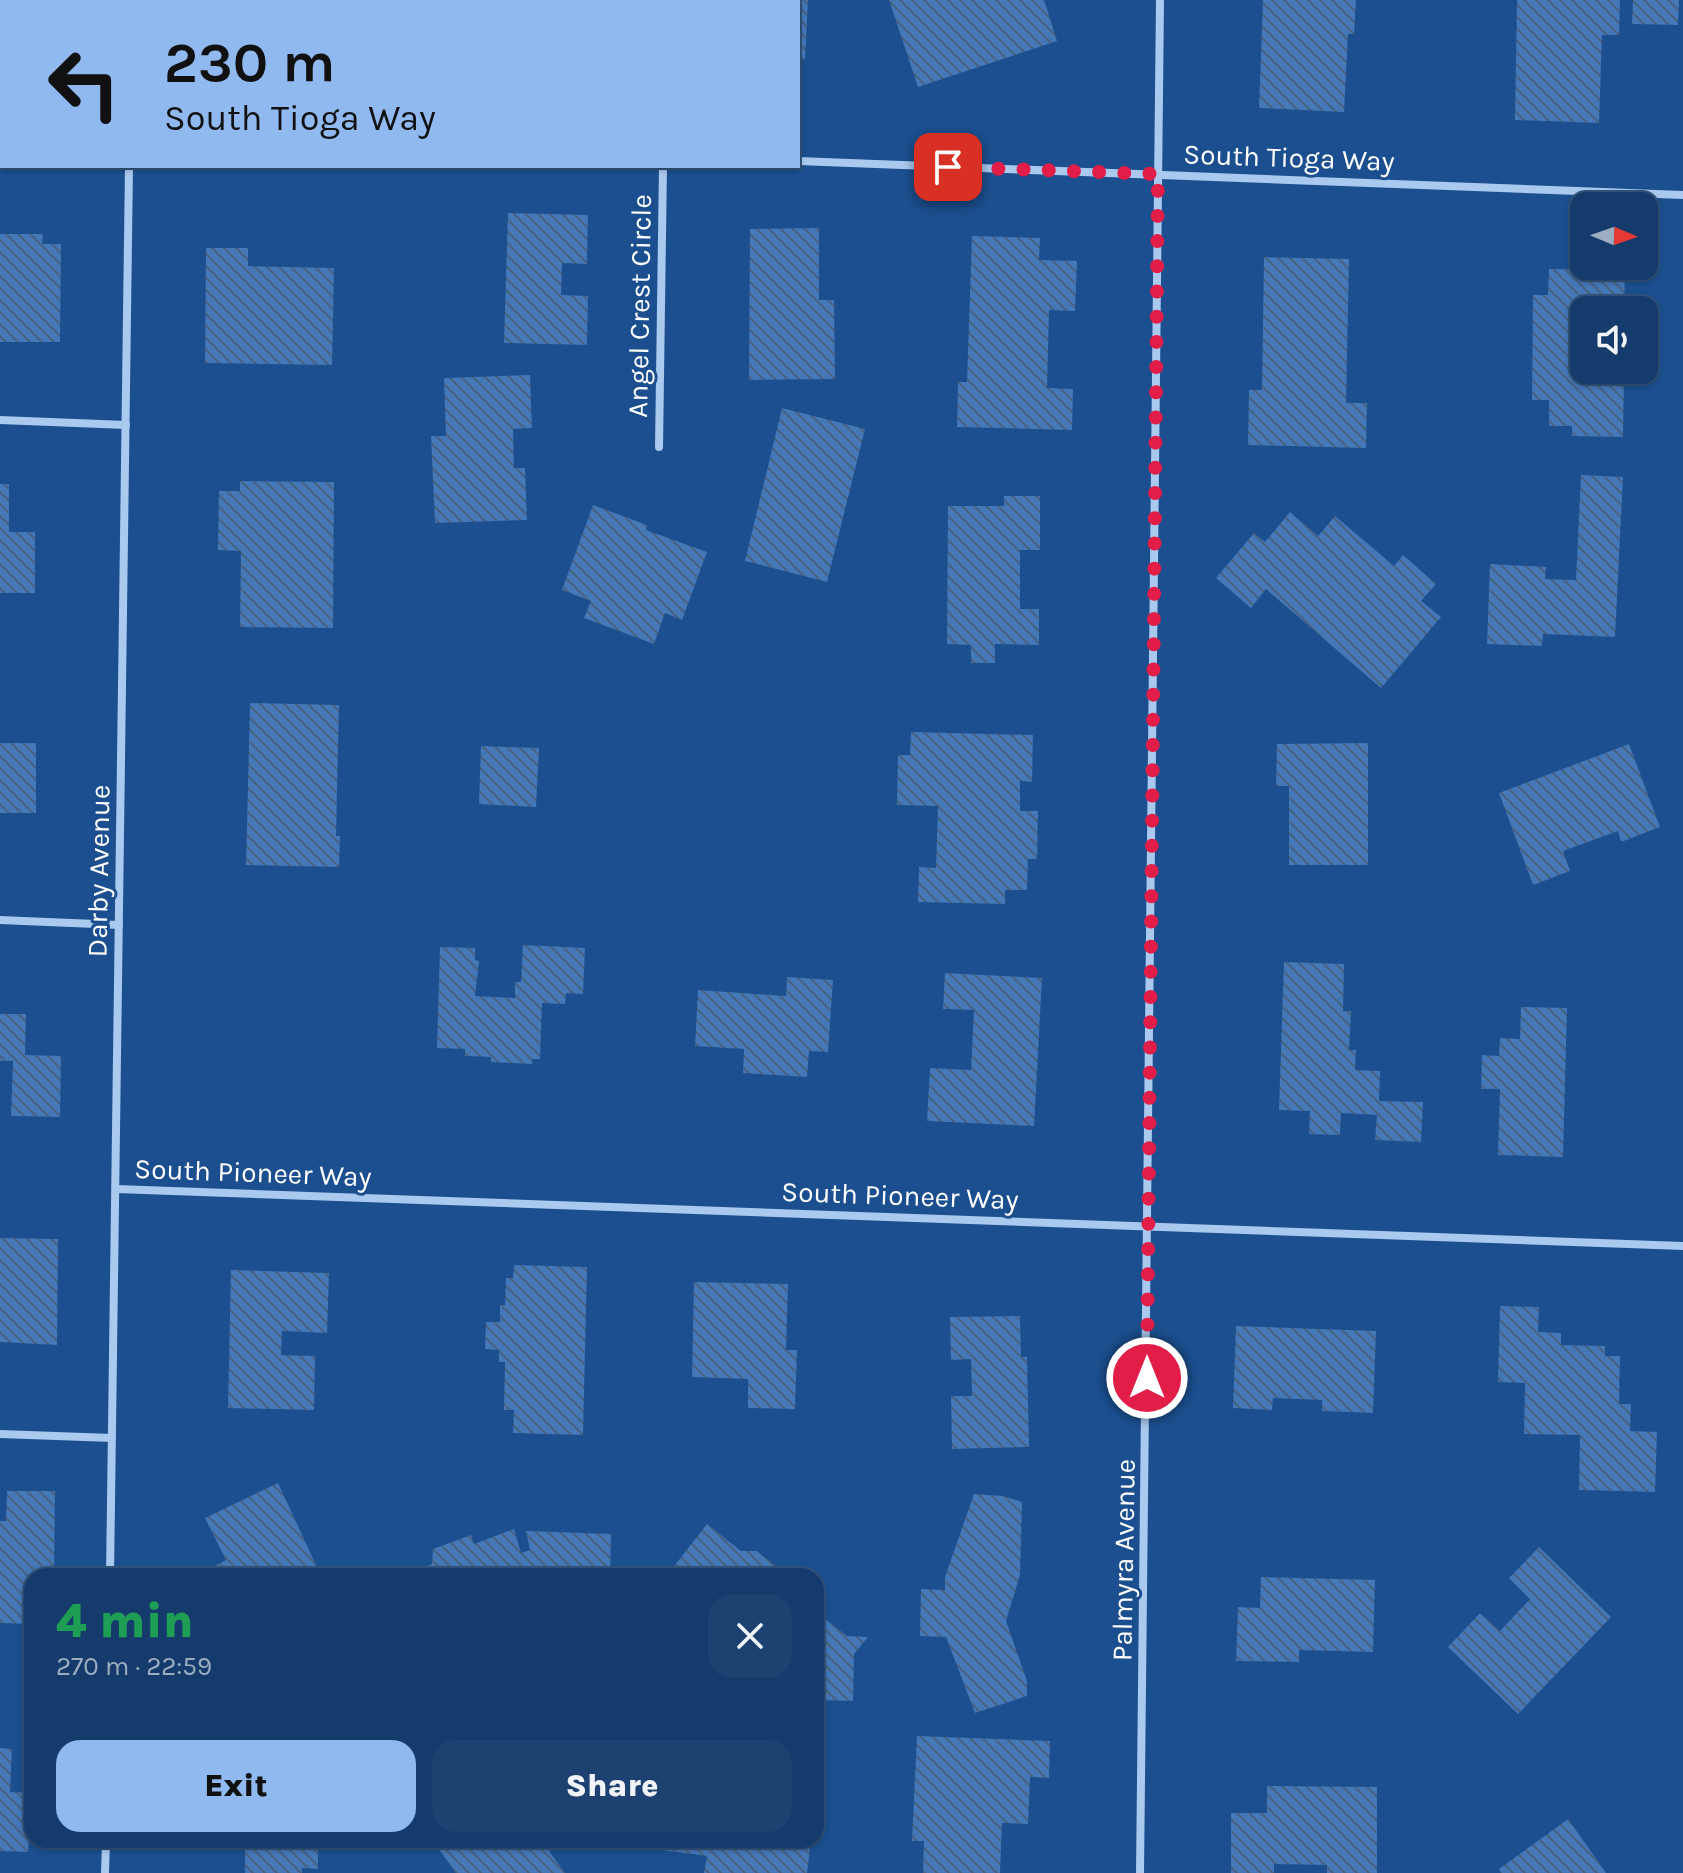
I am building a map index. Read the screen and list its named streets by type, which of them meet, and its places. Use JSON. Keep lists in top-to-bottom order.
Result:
{
  "streets": {
    "street": [
      "South Tioga Way",
      "Angel Crest Circle",
      "Darby Avenue",
      "South Pioneer Way",
      "Palmyra Avenue"
    ]
  },
  "crossings": [
    ["South Tioga Way", "Palmyra Avenue"],
    ["Darby Avenue", "South Pioneer Way"],
    ["South Pioneer Way", "Palmyra Avenue"]
  ],
  "north": "right",
  "page": {
    "turn": ["230 m", "South Tioga Way"],
    "heading": ["4 min", "270 m · 22:59"],
    "buttons": ["Exit", "Share"]
  }
}
